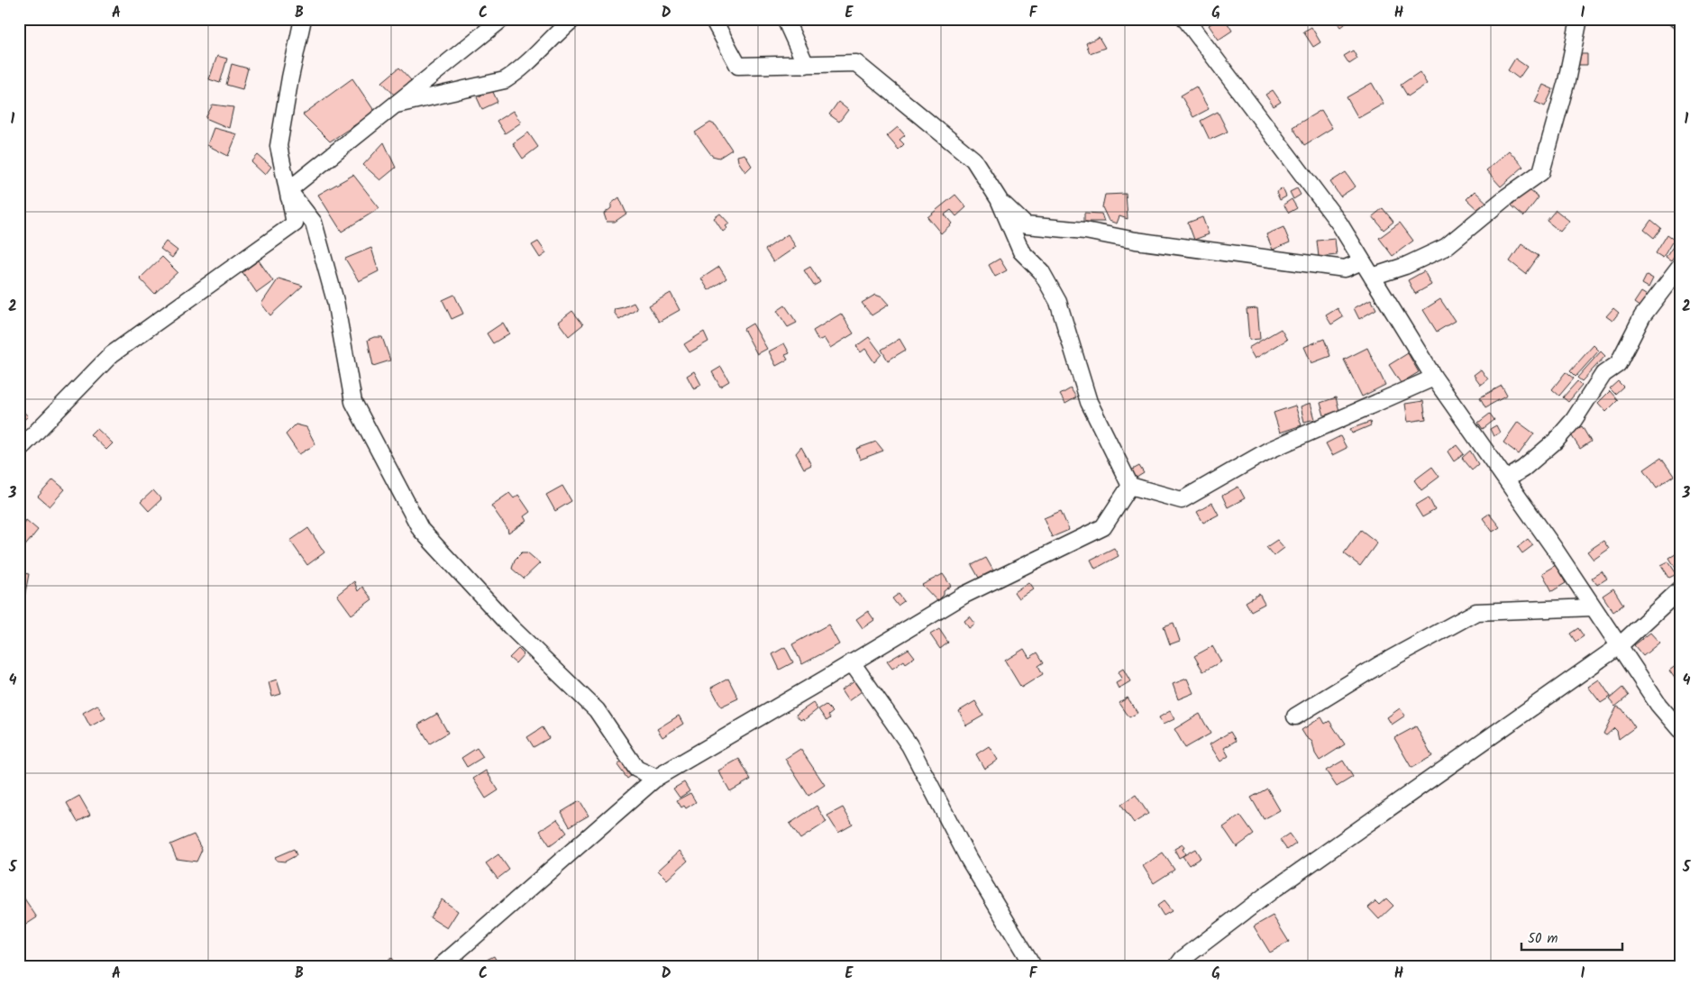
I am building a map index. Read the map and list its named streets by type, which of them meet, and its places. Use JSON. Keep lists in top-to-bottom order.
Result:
{
  "scale_bar": "50 m",
  "grid": {
    "columns": [
      "A",
      "B",
      "C",
      "D",
      "E",
      "F",
      "G",
      "H",
      "I"
    ],
    "rows": [
      "1",
      "2",
      "3",
      "4",
      "5"
    ]
  }
}
